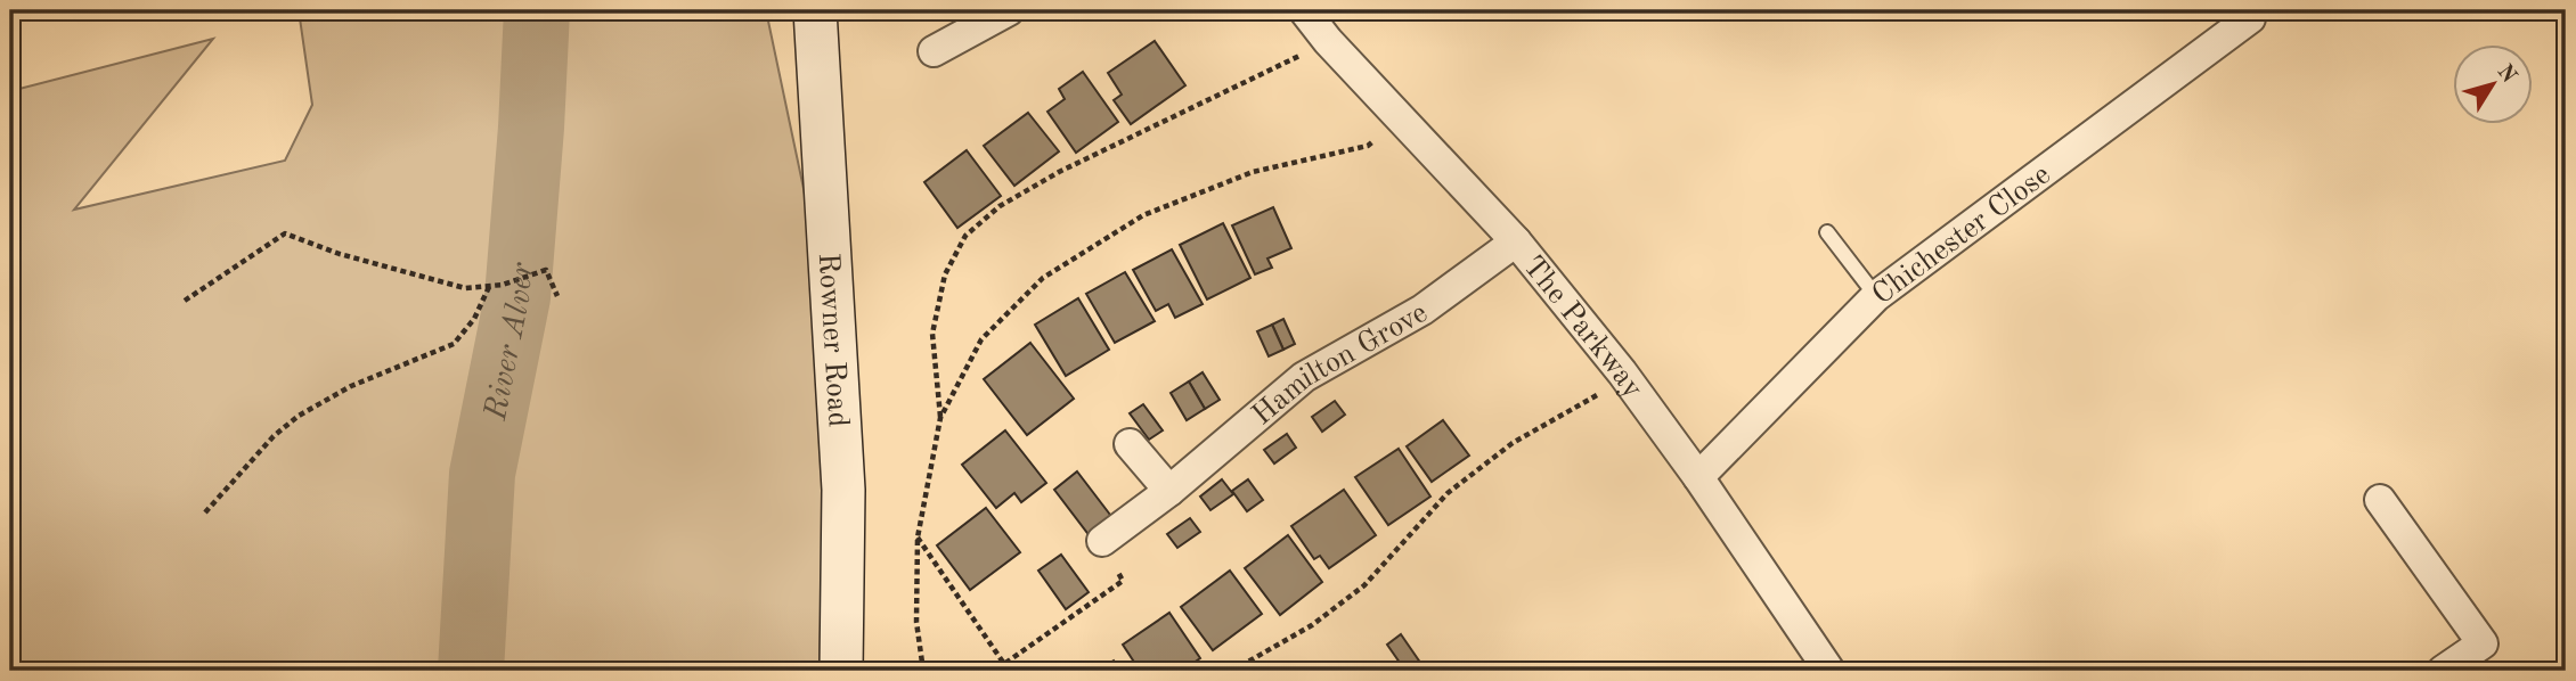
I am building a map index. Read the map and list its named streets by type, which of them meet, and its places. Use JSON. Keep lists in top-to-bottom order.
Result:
{
  "streets": {
    "main road": ["Rowner Road"],
    "street": ["Chichester Close", "The Parkway", "Hamilton Grove"]
  },
  "crossings": [
    ["Chichester Close", "The Parkway"],
    ["The Parkway", "Hamilton Grove"]
  ],
  "water": ["River Alver"],
  "north": "top right"
}
